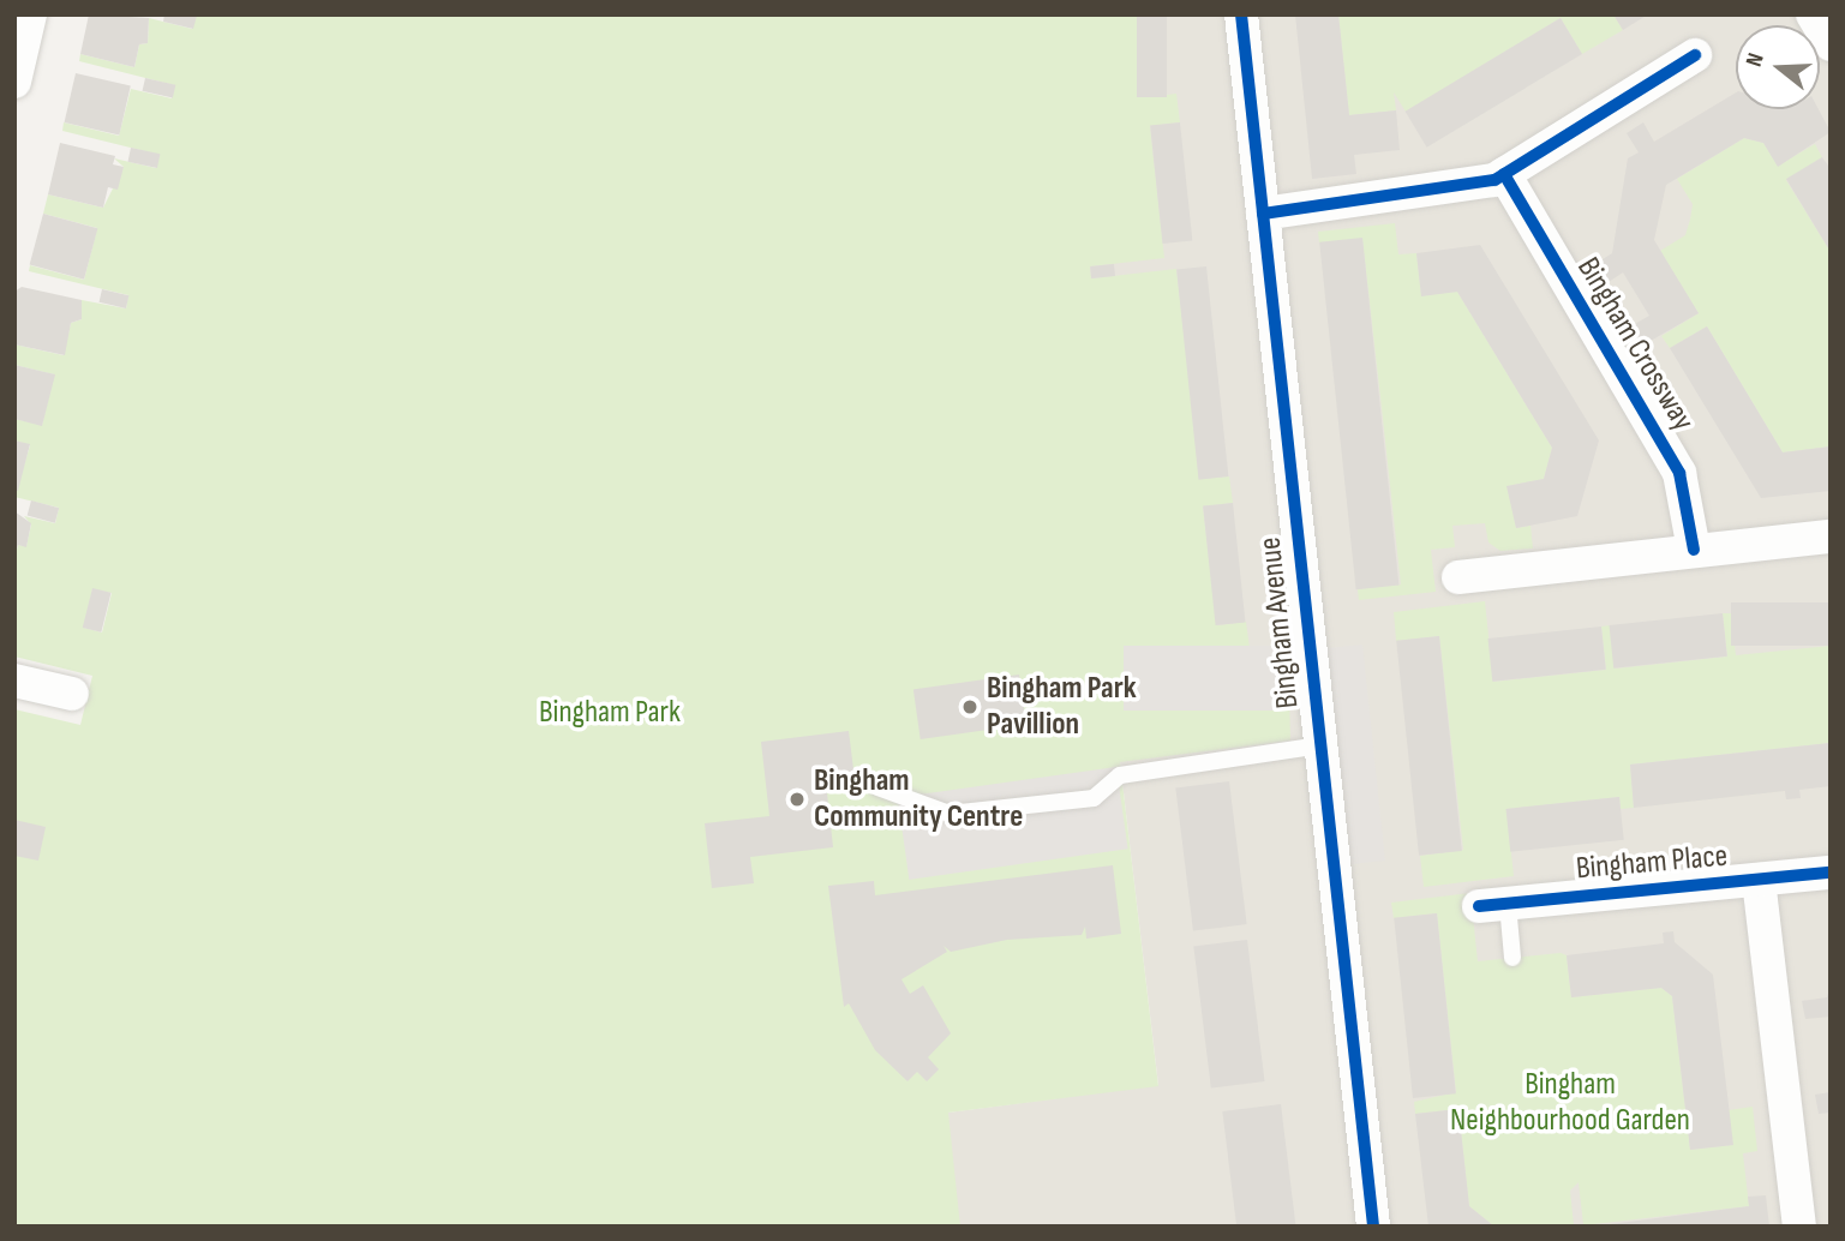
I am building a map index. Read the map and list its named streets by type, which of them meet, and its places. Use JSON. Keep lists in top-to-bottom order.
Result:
{
  "streets": {
    "street": ["Bingham Crossway", "Bingham Avenue", "Bingham Place"]
  },
  "parks": ["Bingham Park", "Bingham Neighbourhood Garden"],
  "places": ["Bingham Park Pavillion", "Bingham Community Centre"],
  "north": "left"
}
